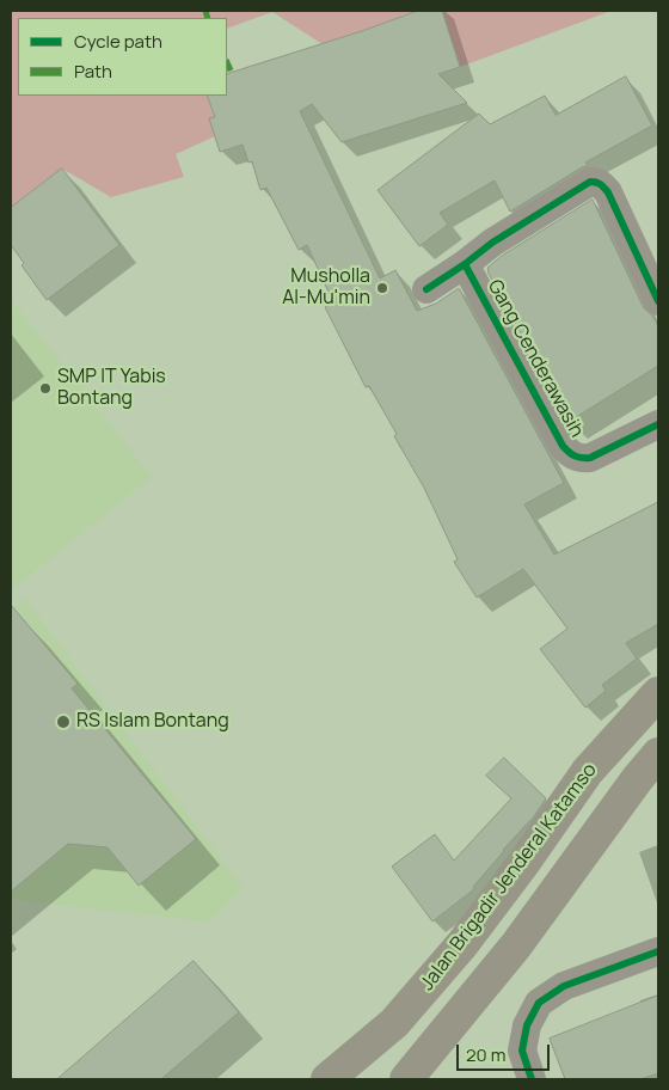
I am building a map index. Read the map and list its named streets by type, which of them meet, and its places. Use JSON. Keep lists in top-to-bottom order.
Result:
{
  "streets": {
    "main road": ["Jalan Brigadir Jenderal Katamso"],
    "street": ["Gang Cenderawasih"]
  },
  "places": ["Musholla Al-Mu'min", "SMP IT Yabis Bontang", "RS Islam Bontang"],
  "legend": ["Cycle path", "Path"],
  "scale_bar": "20 m"
}
